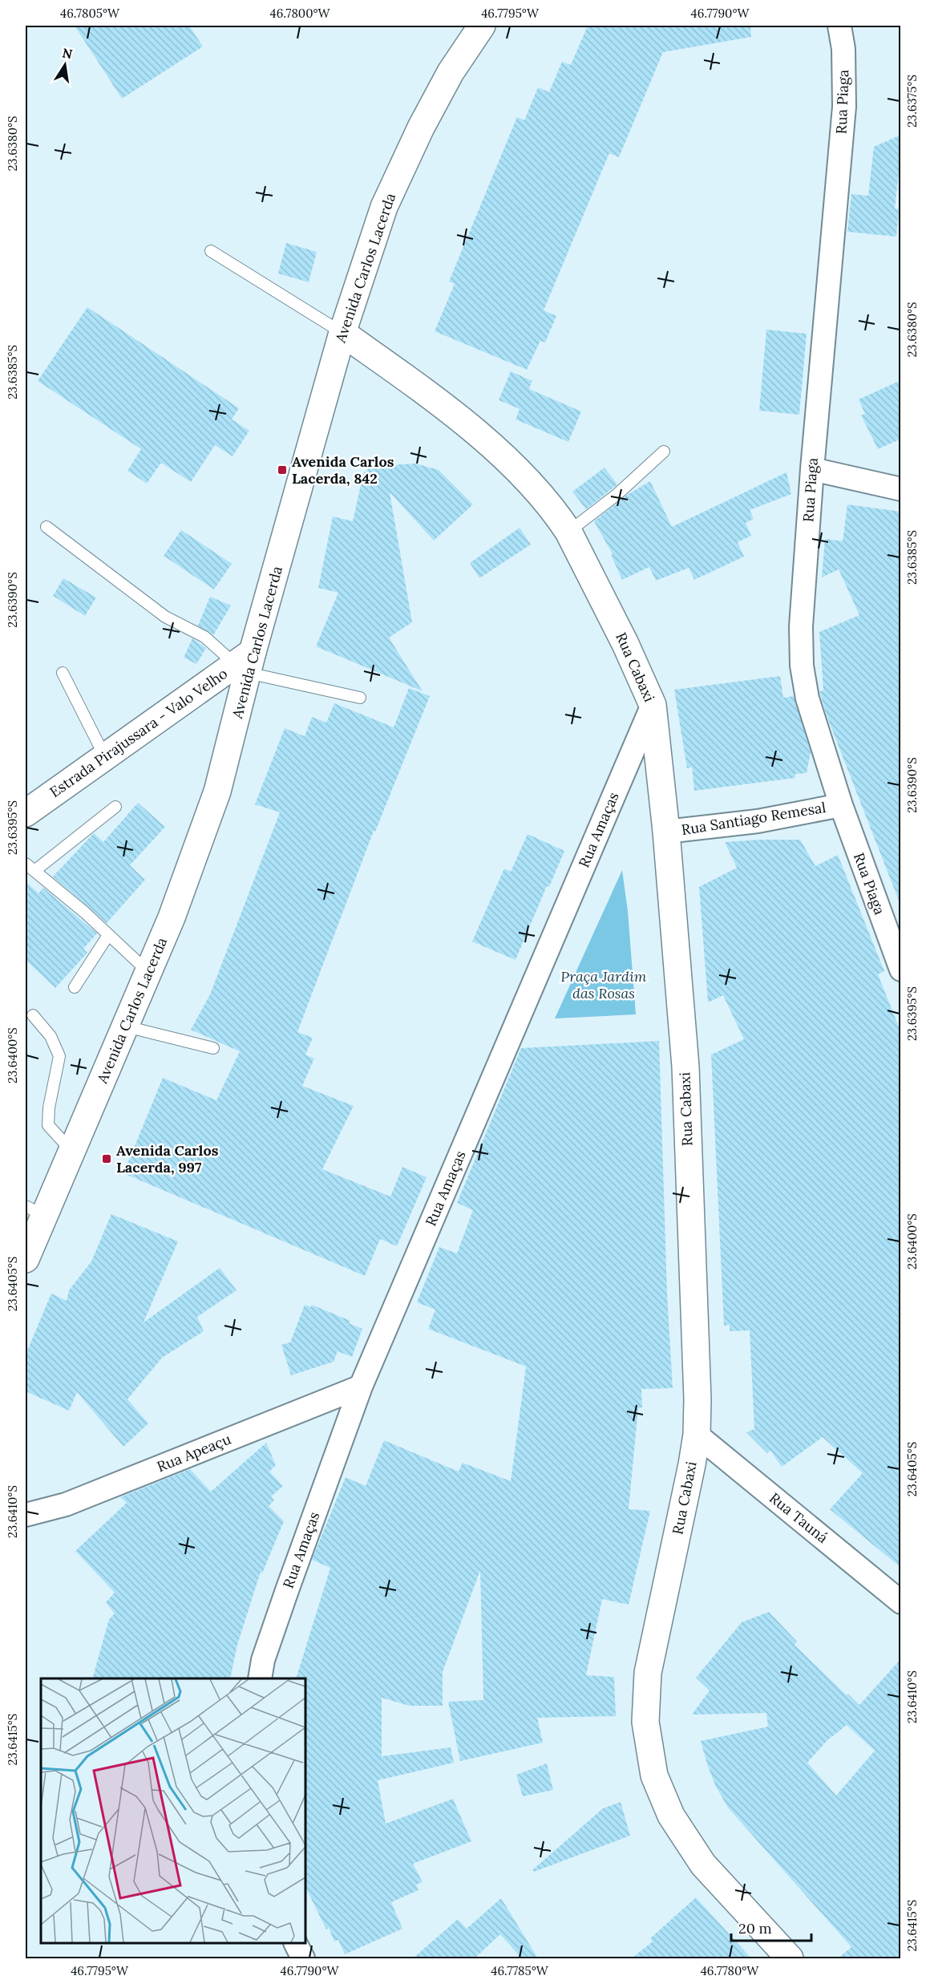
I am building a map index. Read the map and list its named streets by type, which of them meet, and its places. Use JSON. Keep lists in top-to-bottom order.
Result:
{
  "streets": {
    "street": [
      "Rua Piaga",
      "Avenida Carlos Lacerda",
      "Rua Cabaxi",
      "Estrada Pirajussara - Valo Velho",
      "Rua Santiago Remesal",
      "Rua Amaças",
      "Rua Apeaçu",
      "Rua Tauná"
    ]
  },
  "crossings": [
    ["Rua Piaga", "Rua Santiago Remesal"],
    ["Avenida Carlos Lacerda", "Rua Cabaxi"],
    ["Avenida Carlos Lacerda", "Estrada Pirajussara - Valo Velho"],
    ["Rua Cabaxi", "Rua Santiago Remesal"],
    ["Rua Cabaxi", "Rua Amaças"],
    ["Rua Cabaxi", "Rua Tauná"],
    ["Rua Amaças", "Rua Apeaçu"]
  ],
  "parks": ["Praça Jardim das Rosas"],
  "places": {
    "transit": ["Avenida Carlos Lacerda, 842", "Avenida Carlos Lacerda, 997"]
  },
  "scale_bar": "20 m",
  "north": "top",
  "coordinates": [
    "46.7805°W",
    "46.7800°W",
    "46.7795°W",
    "46.7790°W",
    "23.6375°S",
    "23.6380°S",
    "23.6385°S",
    "23.6390°S",
    "23.6395°S",
    "23.6400°S",
    "23.6405°S",
    "23.6410°S",
    "23.6415°S",
    "46.7785°W",
    "46.7780°W"
  ]
}
